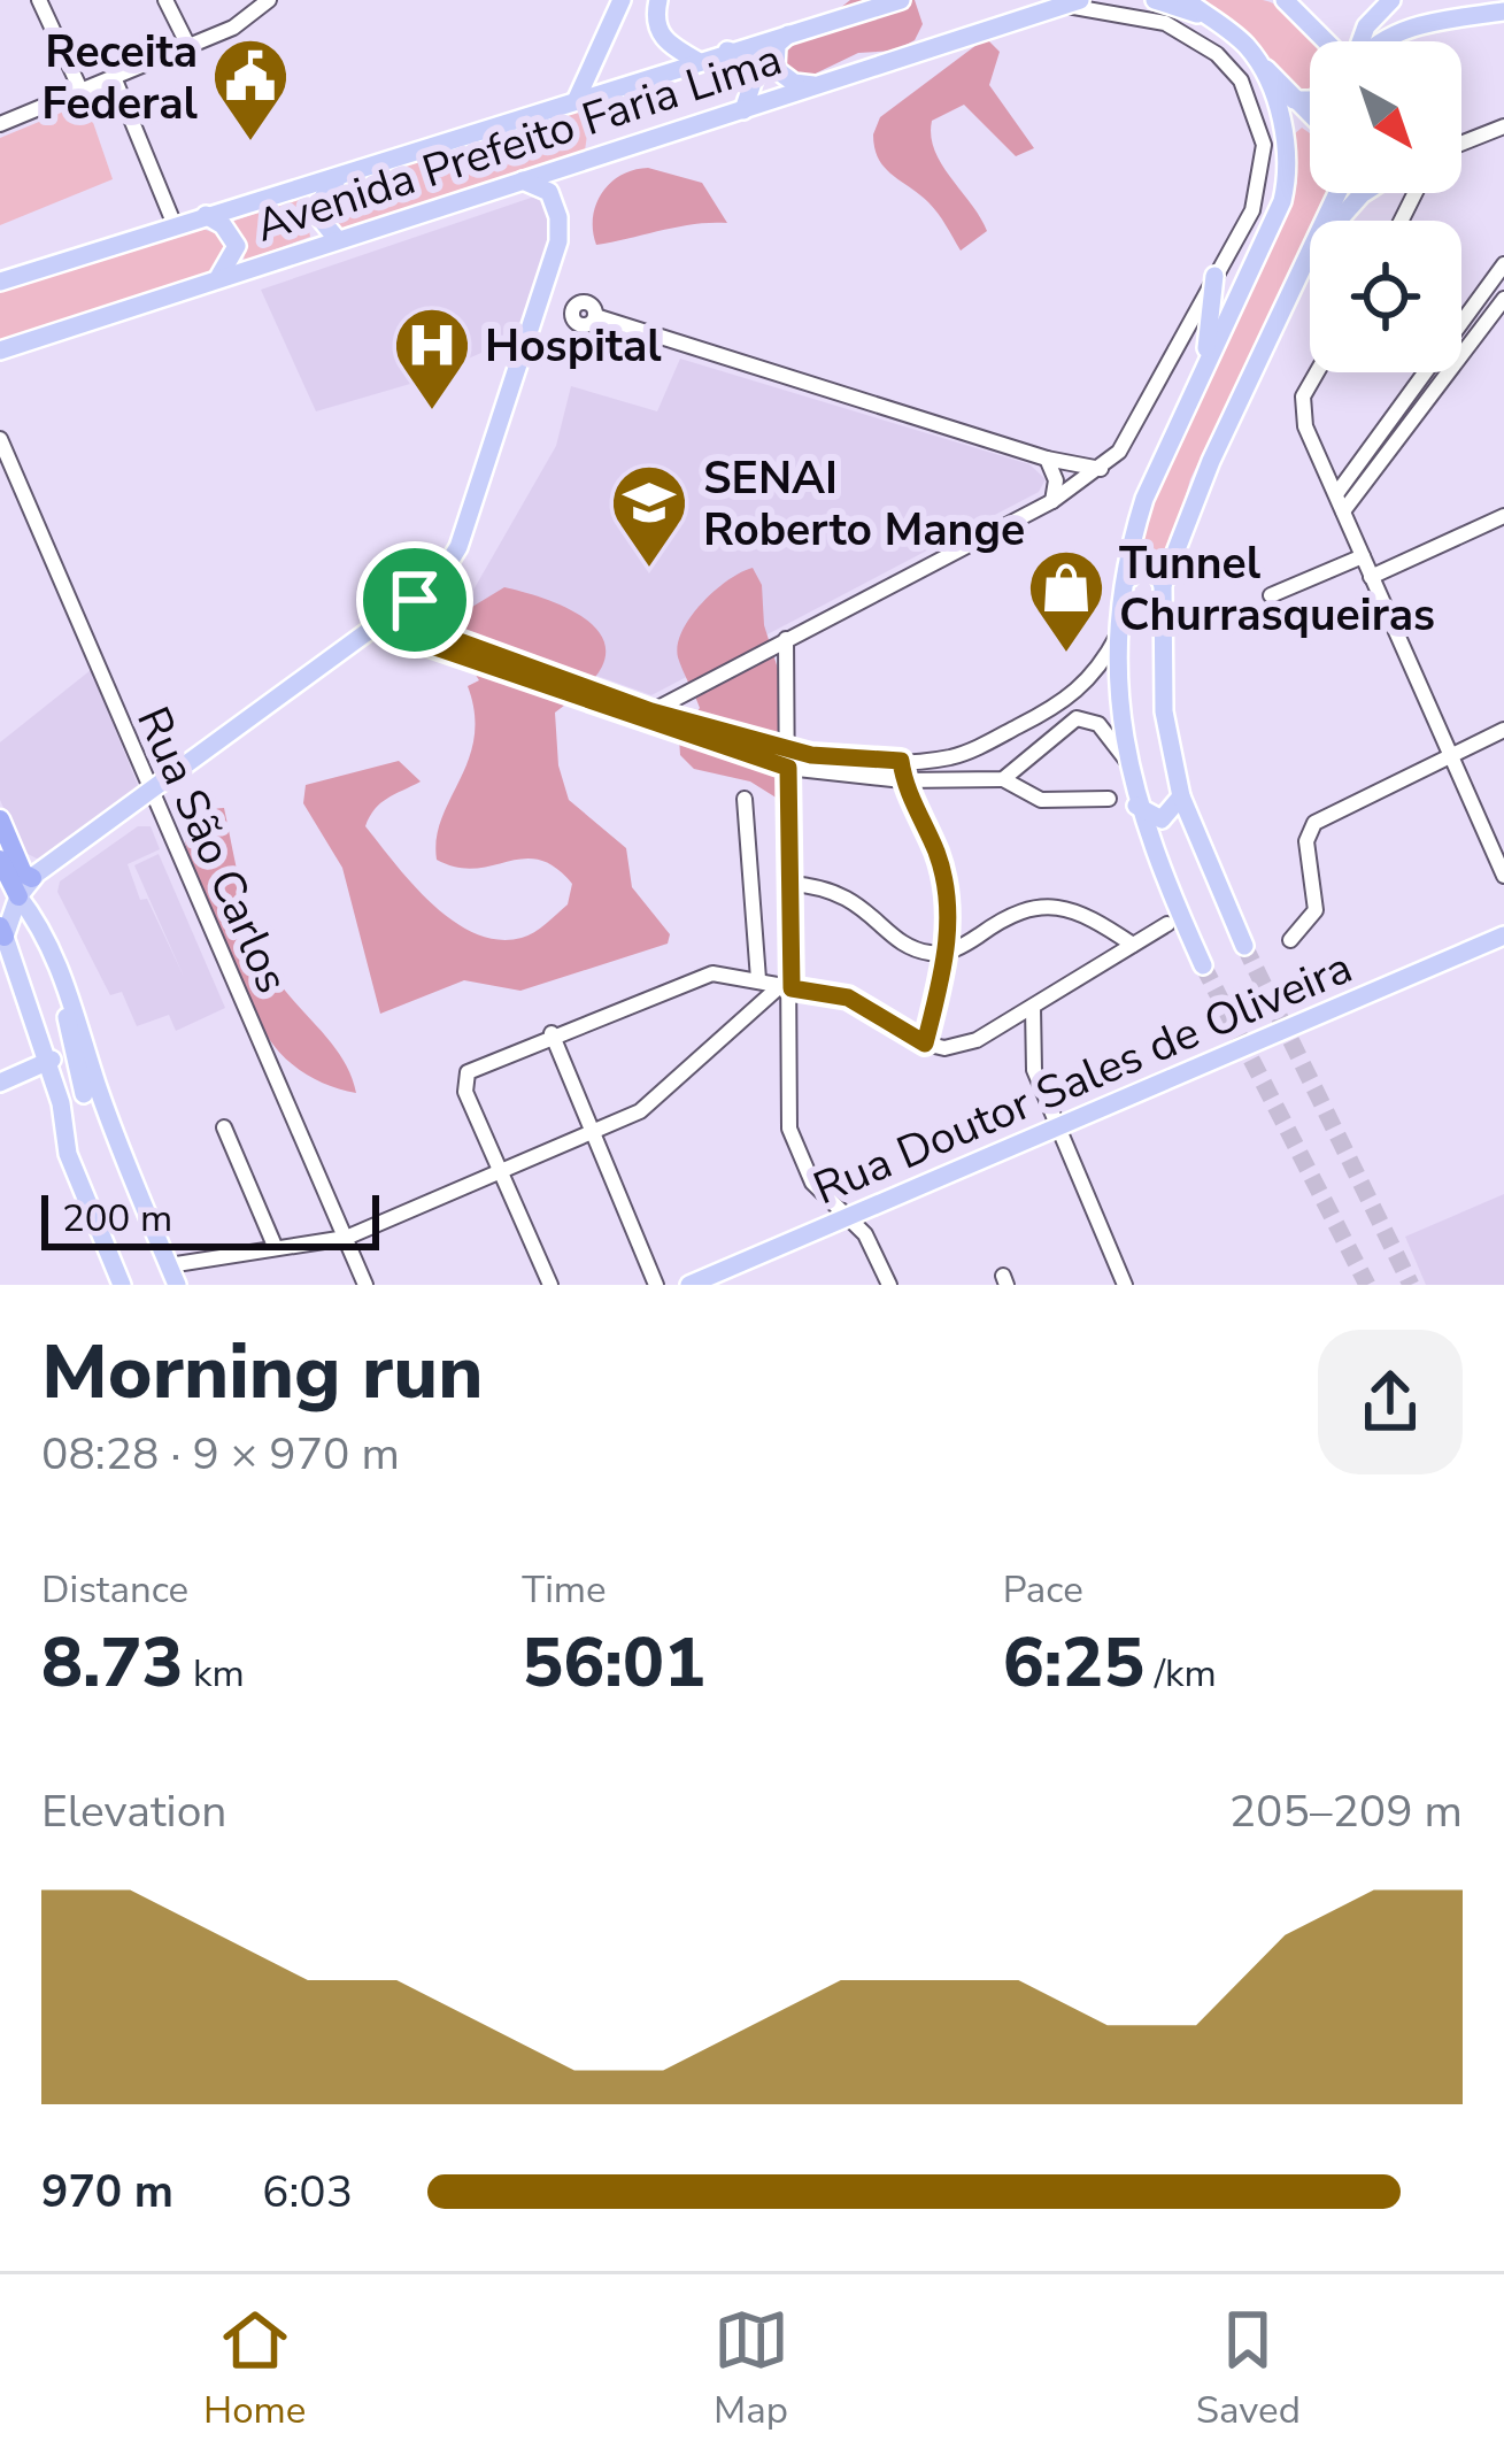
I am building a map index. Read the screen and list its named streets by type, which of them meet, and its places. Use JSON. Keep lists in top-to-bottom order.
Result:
{
  "streets": {
    "main road": ["Avenida Prefeito Faria Lima", "Rua Doutor Sales de Oliveira"],
    "street": ["Rua São Carlos"]
  },
  "places": {
    "public building": ["Receita Federal"],
    "hospital": ["Hospital"],
    "school or university": ["SENAI Roberto Mange"],
    "shop": ["Tunnel Churrasqueiras"]
  },
  "scale_bar": "200 m",
  "north": "bottom right",
  "page": {
    "scale": "200 m",
    "heading": ["Morning run", "08:28 · 9 × 970 m"],
    "stats": [
      ["Distance", "8.73 km"],
      ["Time", "56:01"],
      ["Pace", "6:25 /km"]
    ],
    "chart": ["Elevation", "205–209 m"],
    "list": [
      {
        "name": "970 m",
        "note": "6:03"
      }
    ],
    "tabs": ["Home", "Map", "Saved"]
  }
}
